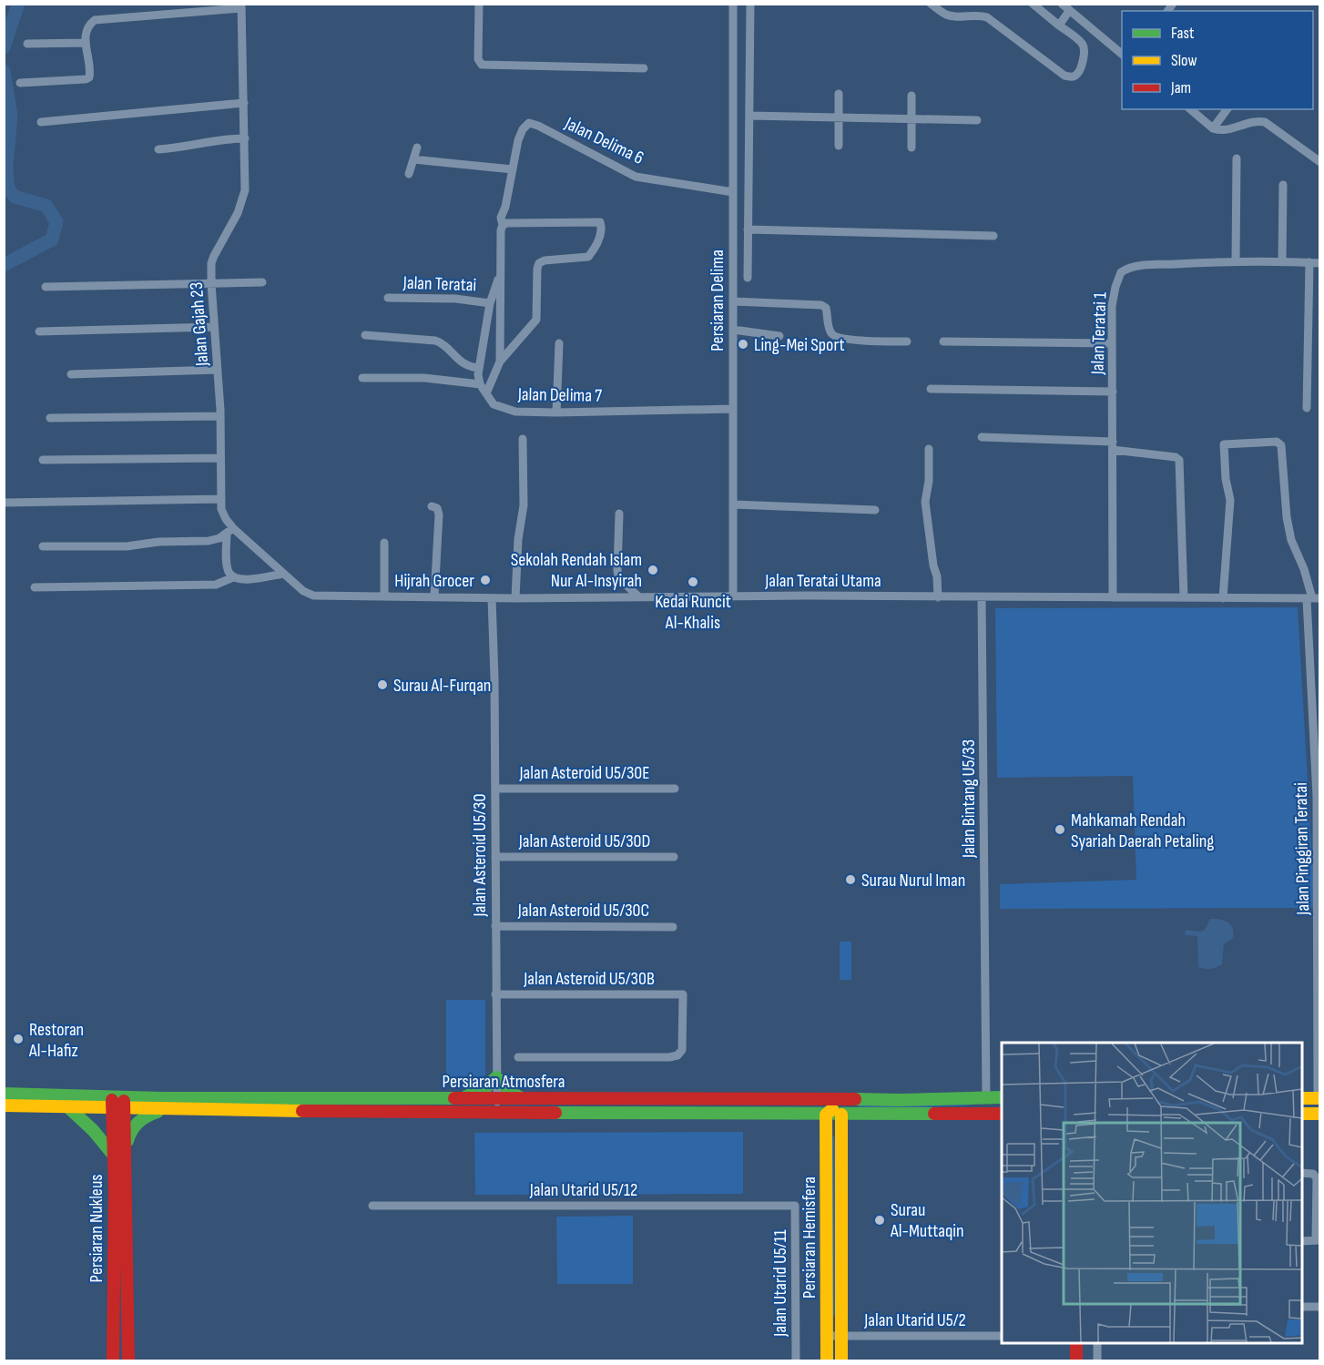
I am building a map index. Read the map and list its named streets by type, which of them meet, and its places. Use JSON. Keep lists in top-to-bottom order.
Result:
{
  "streets": {
    "street": [
      "Jalan Delima 6",
      "Jalan Teratai",
      "Persiaran Delima",
      "Jalan Gajah 23",
      "Jalan Teratai 1",
      "Jalan Delima 7",
      "Jalan Teratai Utama",
      "Jalan Asteroid U5/30E",
      "Jalan Bintang U5/33",
      "Jalan Asteroid U5/30D",
      "Jalan Pinggiran Teratai",
      "Jalan Asteroid U5/30",
      "Jalan Asteroid U5/30C",
      "Jalan Asteroid U5/30B",
      "Persiaran Atmosfera",
      "Jalan Utarid U5/12",
      "Persiaran Nukleus",
      "Persiaran Hemisfera",
      "Jalan Utarid U5/11",
      "Jalan Utarid U5/2"
    ]
  },
  "crossings": [
    ["Jalan Delima 6", "Persiaran Delima"],
    ["Persiaran Delima", "Jalan Delima 7"],
    ["Persiaran Delima", "Jalan Teratai Utama"],
    ["Jalan Gajah 23", "Jalan Teratai Utama"],
    ["Jalan Teratai 1", "Jalan Teratai Utama"],
    ["Jalan Teratai Utama", "Jalan Bintang U5/33"],
    ["Jalan Teratai Utama", "Jalan Pinggiran Teratai"],
    ["Jalan Teratai Utama", "Jalan Asteroid U5/30"],
    ["Jalan Asteroid U5/30E", "Jalan Asteroid U5/30"],
    ["Jalan Bintang U5/33", "Persiaran Atmosfera"],
    ["Jalan Asteroid U5/30D", "Jalan Asteroid U5/30"],
    ["Jalan Asteroid U5/30", "Jalan Asteroid U5/30C"],
    ["Jalan Asteroid U5/30", "Jalan Asteroid U5/30B"],
    ["Jalan Asteroid U5/30", "Persiaran Atmosfera"],
    ["Persiaran Atmosfera", "Persiaran Nukleus"],
    ["Persiaran Atmosfera", "Persiaran Hemisfera"],
    ["Jalan Utarid U5/12", "Jalan Utarid U5/11"],
    ["Persiaran Hemisfera", "Jalan Utarid U5/2"]
  ],
  "places": [
    "Ling-Mei Sport",
    "Sekolah Rendah Islam Nur Al-Insyirah",
    "Hijrah Grocer",
    "Kedai Runcit Al-Khalis",
    "Surau Al-Furqan",
    "Mahkamah Rendah Syariah Daerah Petaling",
    "Surau Nurul Iman",
    "Restoran Al-Hafiz",
    "Surau Al-Muttaqin"
  ],
  "legend": ["Fast", "Slow", "Jam"]
}
